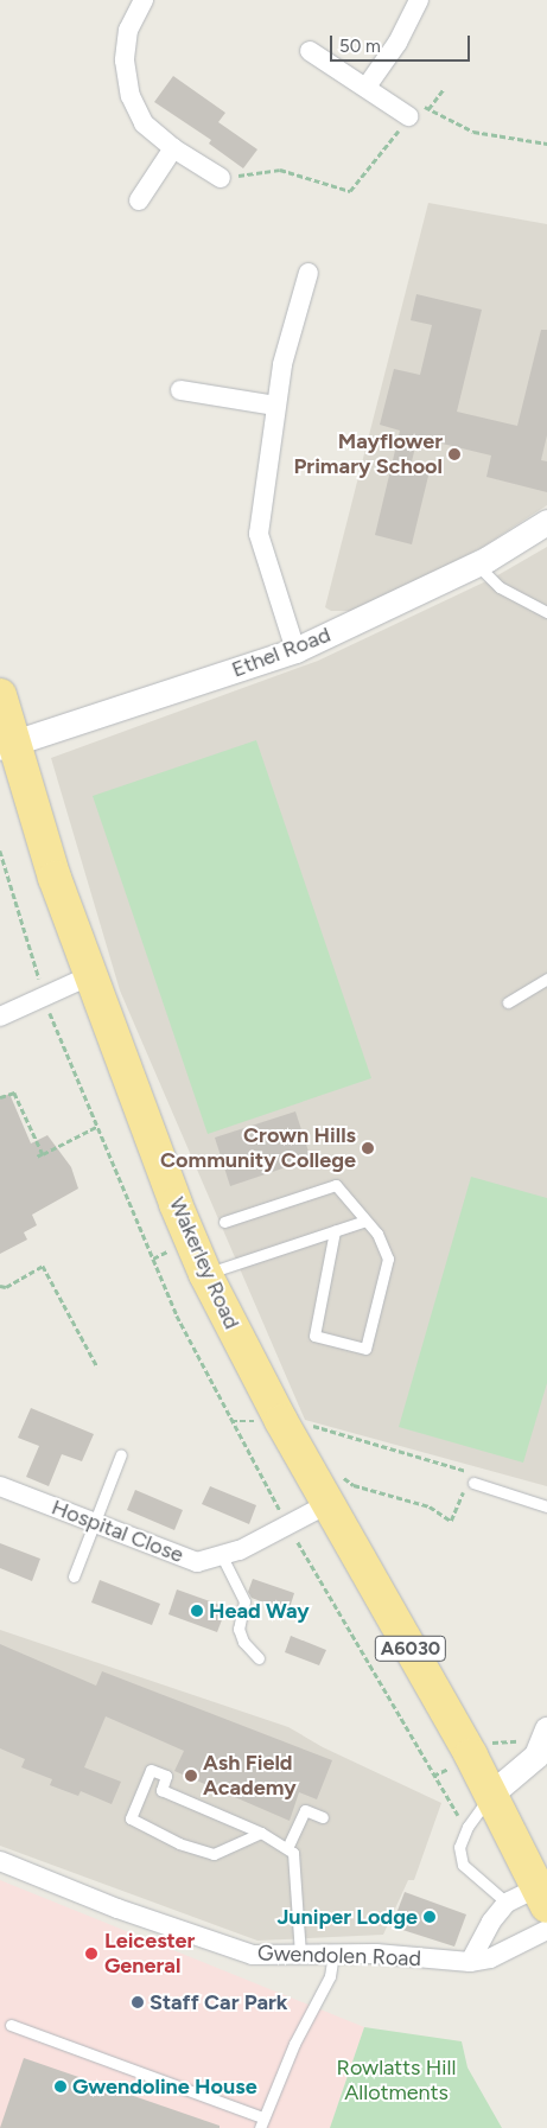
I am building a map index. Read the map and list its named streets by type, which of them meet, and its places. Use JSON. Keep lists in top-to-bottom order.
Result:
{
  "streets": {
    "highway": ["Wakerley Road", "A6030"],
    "street": ["Ethel Road", "Hospital Close", "Gwendolen Road"]
  },
  "crossings": [
    ["Ethel Road", "Wakerley Road"],
    ["Wakerley Road", "Hospital Close"],
    ["Wakerley Road", "A6030"]
  ],
  "parks": ["Rowlatts Hill Allotments"],
  "places": [
    "Mayflower Primary School",
    "Crown Hills Community College",
    "Head Way",
    "Ash Field Academy",
    "Juniper Lodge",
    "Leicester General",
    "Staff Car Park",
    "Gwendoline House"
  ],
  "scale_bar": "50 m"
}
